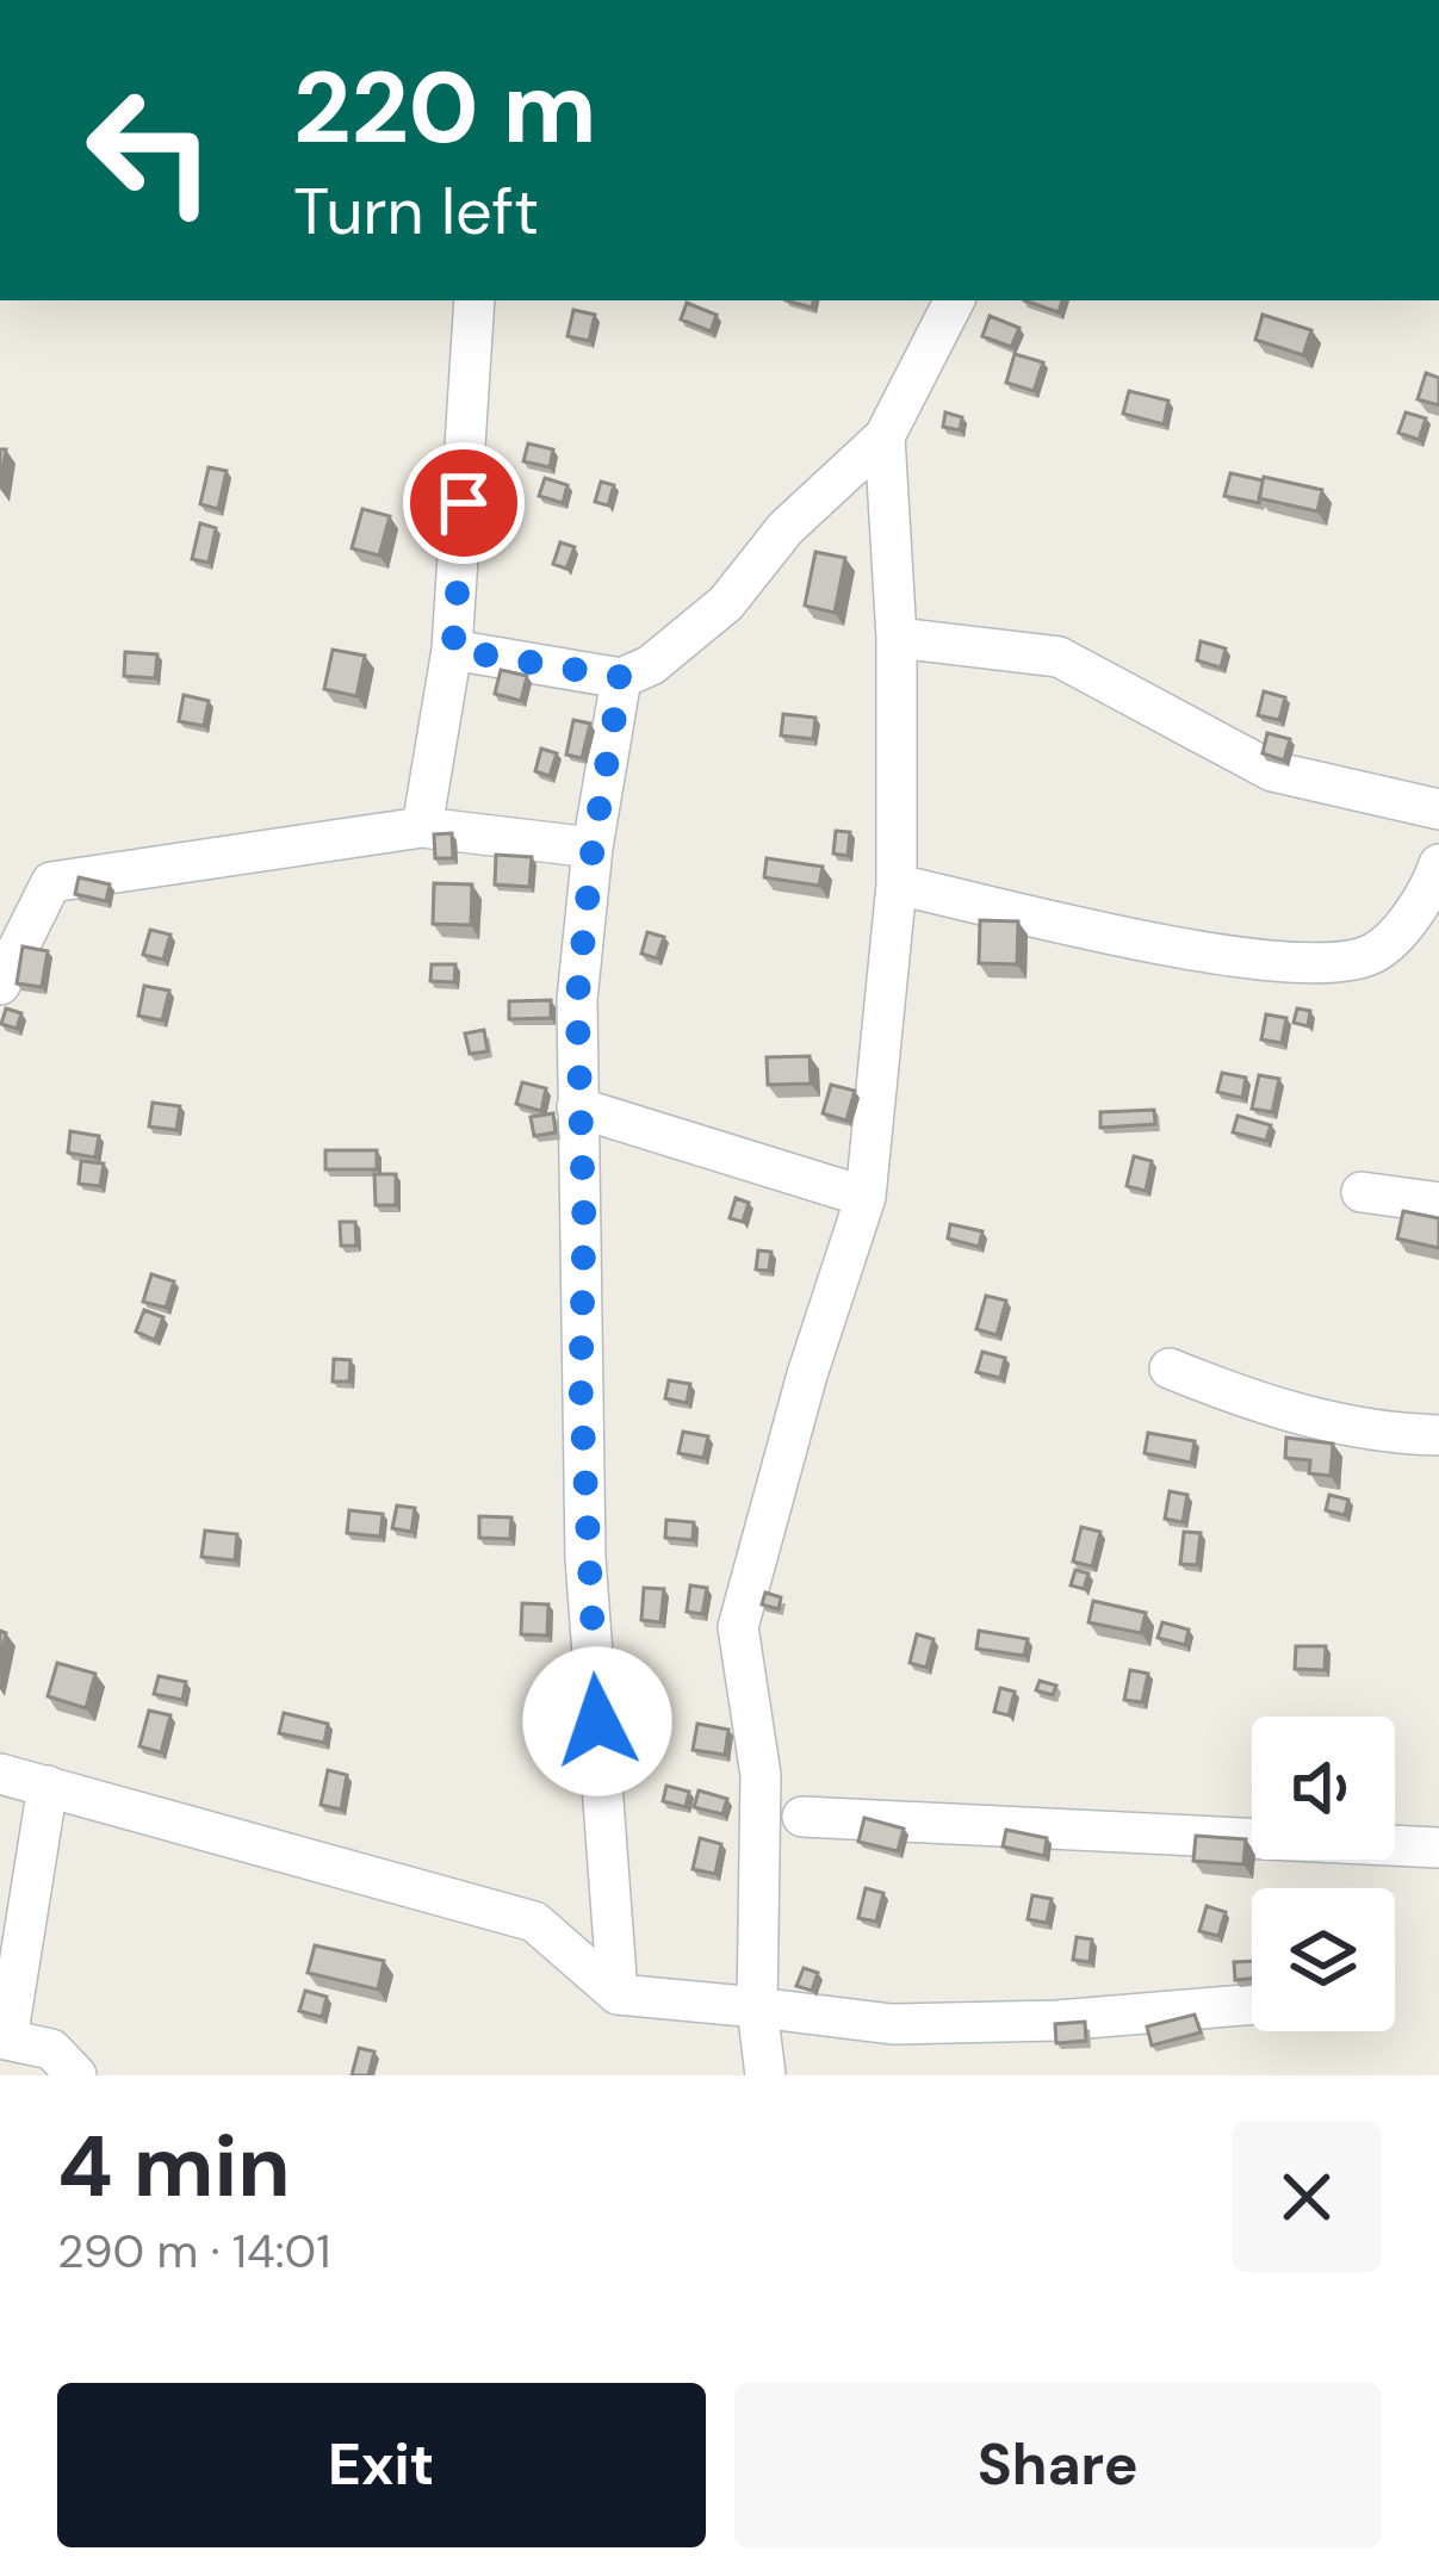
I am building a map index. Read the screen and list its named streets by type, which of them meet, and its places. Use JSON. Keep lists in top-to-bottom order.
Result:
{
  "page": {
    "turn": ["220 m", "Turn left"],
    "heading": ["4 min", "290 m · 14:01"],
    "buttons": ["Exit", "Share"]
  }
}
